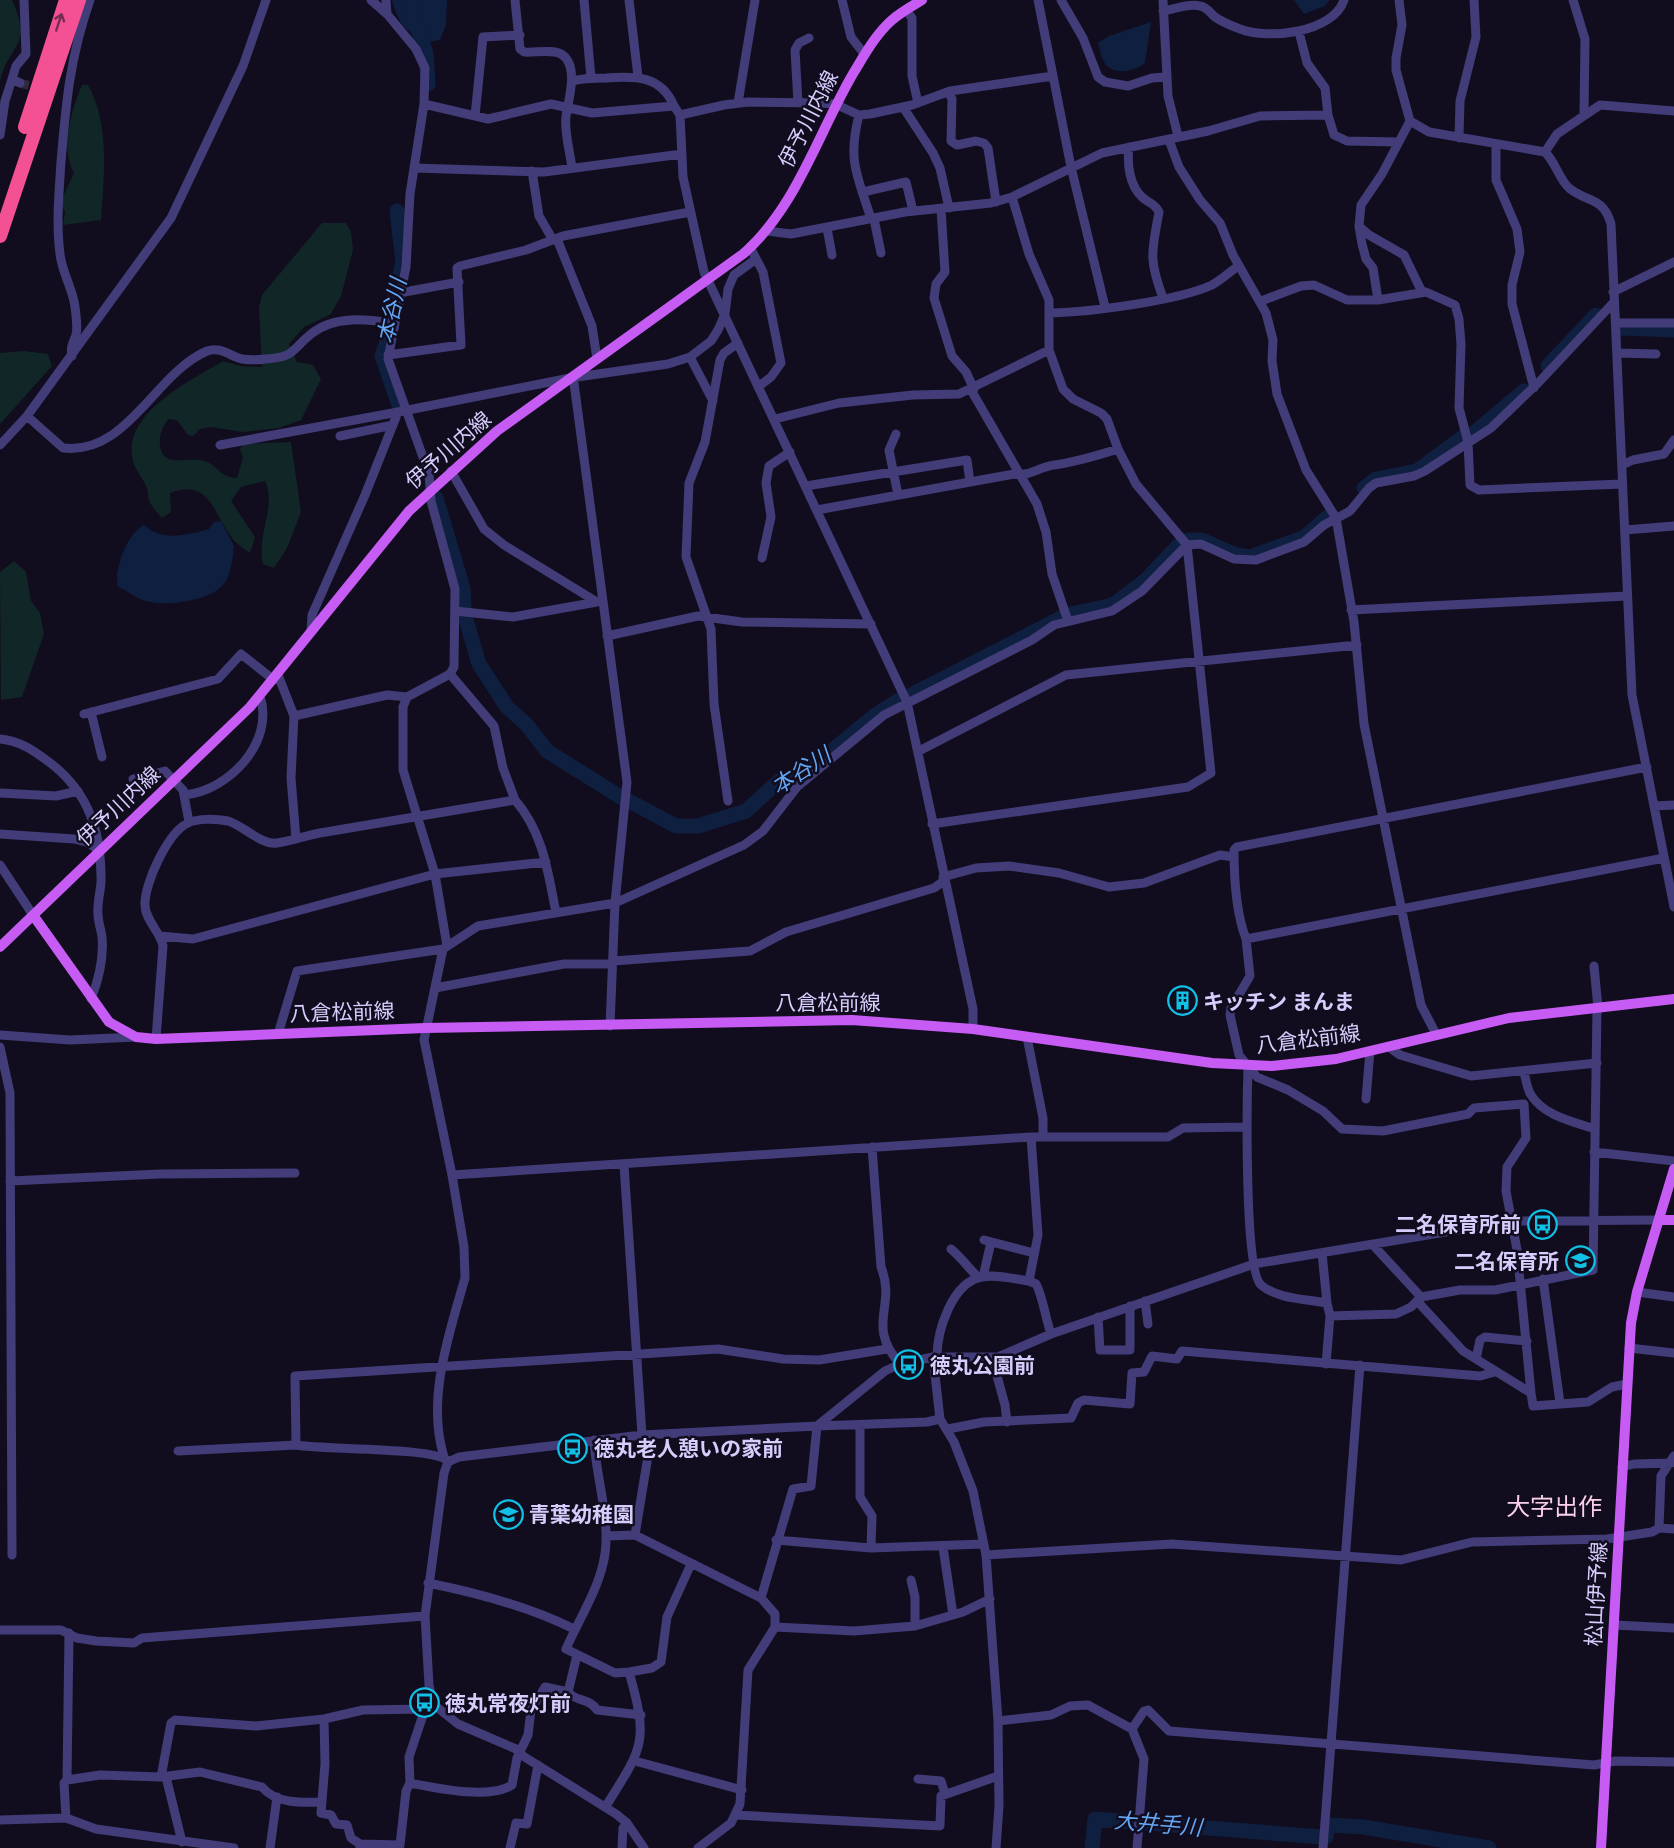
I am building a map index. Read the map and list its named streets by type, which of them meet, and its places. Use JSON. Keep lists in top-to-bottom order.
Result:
{
  "streets": {
    "main road": ["伊予川内線", "八倉松前線", "松山伊予線"]
  },
  "crossings": [
    ["伊予川内線", "八倉松前線"]
  ],
  "districts": ["大字出作"],
  "water": ["本谷川", "大井手川"],
  "places": {
    "building": ["キッチン まんま"],
    "bus stop": [
      "二名保育所前",
      "徳丸公園前",
      "徳丸老人憩いの家前",
      "徳丸常夜灯前"
    ],
    "school or university": ["二名保育所", "青葉幼稚園"]
  }
}
